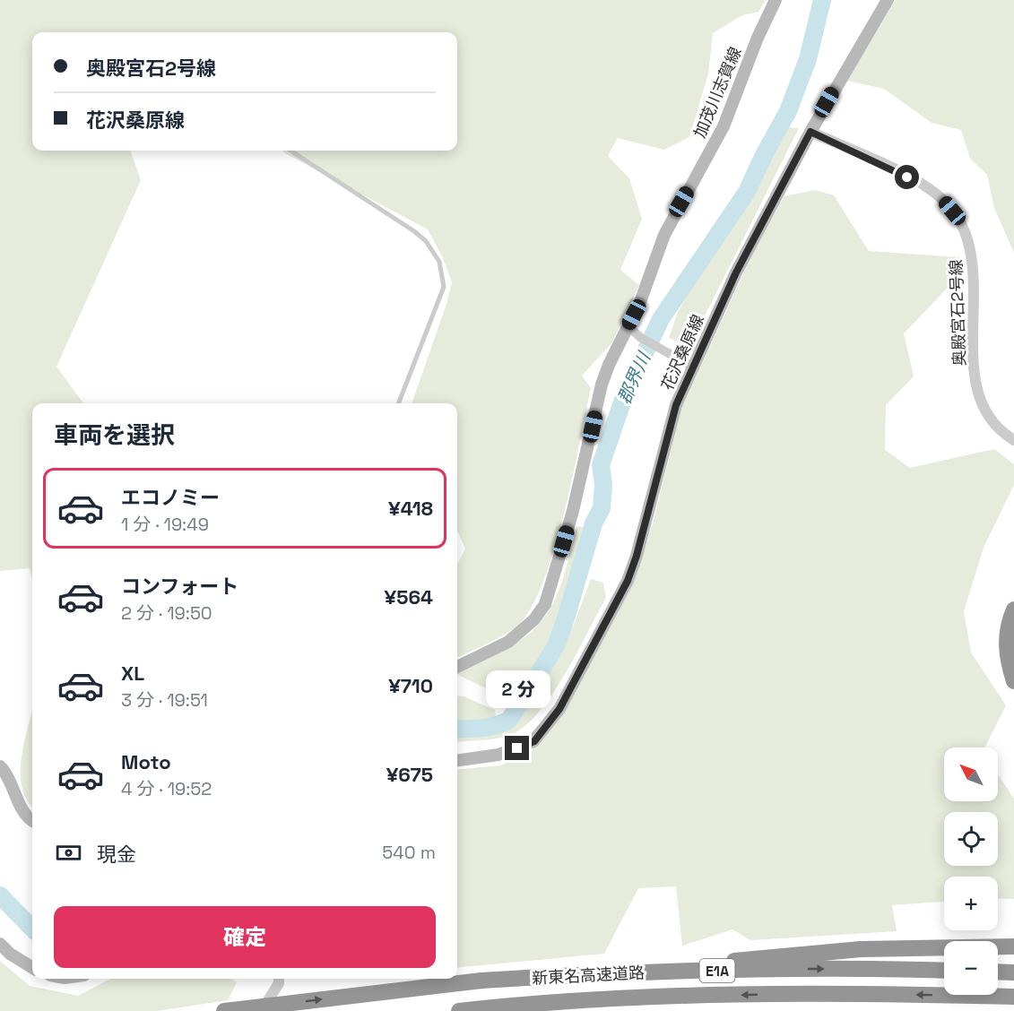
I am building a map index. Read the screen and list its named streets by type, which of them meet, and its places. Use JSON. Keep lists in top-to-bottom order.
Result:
{
  "streets": {
    "highway": ["E1A", "新東名高速道路"],
    "main road": ["加茂川志賀線", "花沢桑原線"],
    "street": ["奥殿宮石2号線"]
  },
  "crossings": [
    ["奥殿宮石2号線", "花沢桑原線"]
  ],
  "water": ["郡界川"],
  "north": "top left",
  "page": {
    "banner": ["奥殿宮石2号線", "花沢桑原線"],
    "heading": "車両を選択",
    "list": [
      {
        "name": "エコノミー",
        "note": "1 分 · 19:49",
        "value": "¥418"
      },
      {
        "name": "コンフォート",
        "note": "2 分 · 19:50",
        "value": "¥564"
      },
      {
        "name": "XL",
        "note": "3 分 · 19:51",
        "value": "¥710"
      },
      {
        "name": "Moto",
        "note": "4 分 · 19:52",
        "value": "¥675"
      }
    ],
    "bubble": "2 分",
    "map_buttons": ["+", "−"],
    "pay": ["現金", "540 m"],
    "buttons": "確定"
  }
}
